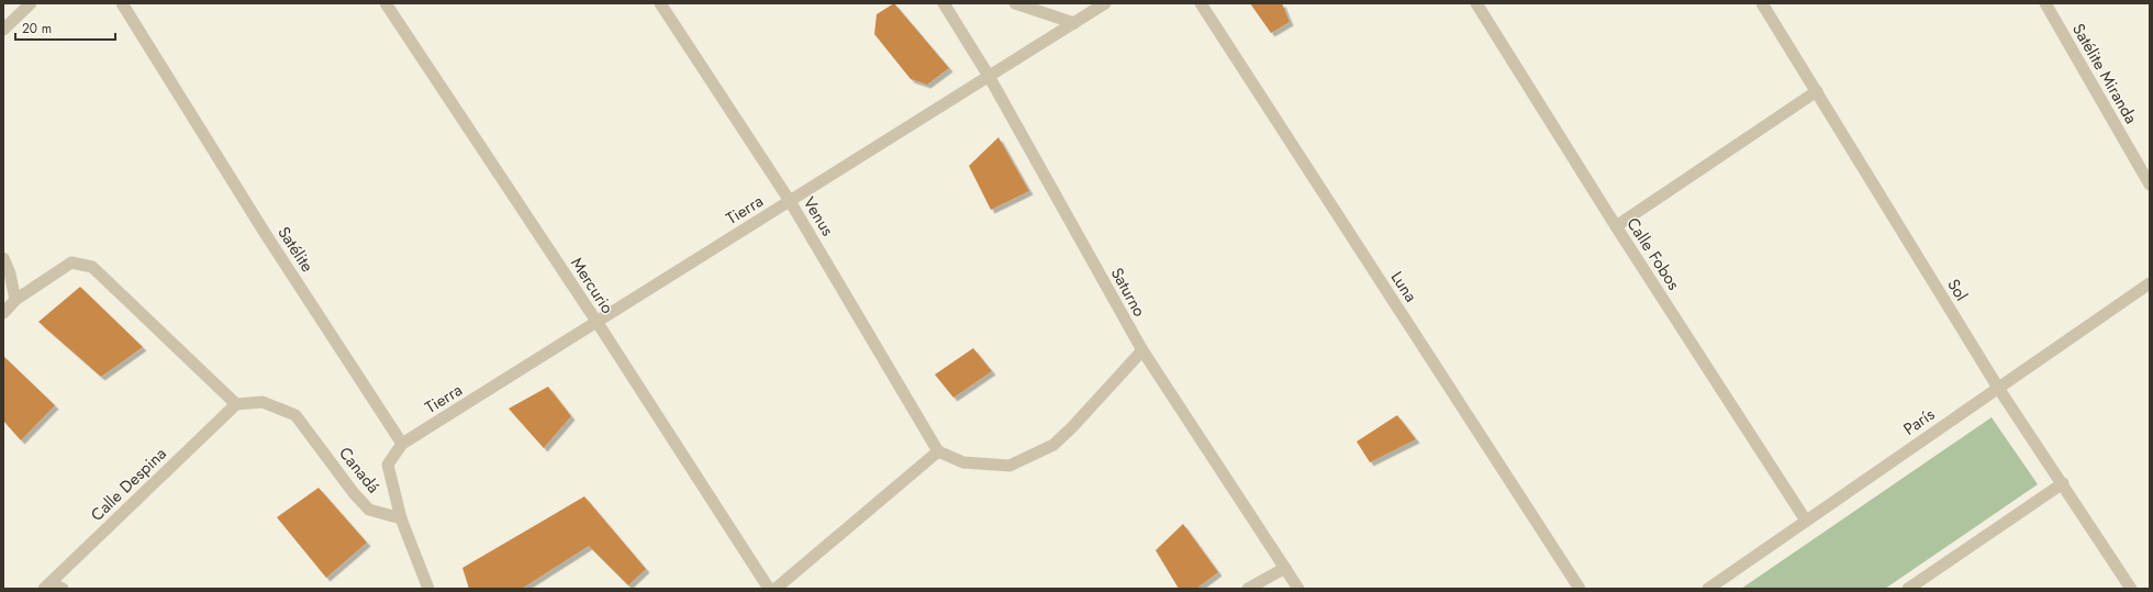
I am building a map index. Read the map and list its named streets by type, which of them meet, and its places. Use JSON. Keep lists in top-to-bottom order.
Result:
{
  "streets": {
    "street": [
      "Satélite Miranda",
      "Tierra",
      "Venus",
      "Satélite",
      "Calle Fobos",
      "Mercurio",
      "Luna",
      "Sol",
      "Saturno",
      "París",
      "Canadá",
      "Calle Despina"
    ]
  },
  "crossings": [
    ["Tierra", "Venus"],
    ["Tierra", "Satélite"],
    ["Tierra", "Mercurio"],
    ["Tierra", "Saturno"],
    ["Calle Fobos", "París"],
    ["Sol", "París"],
    ["Canadá", "Calle Despina"]
  ],
  "scale_bar": "20 m"
}
